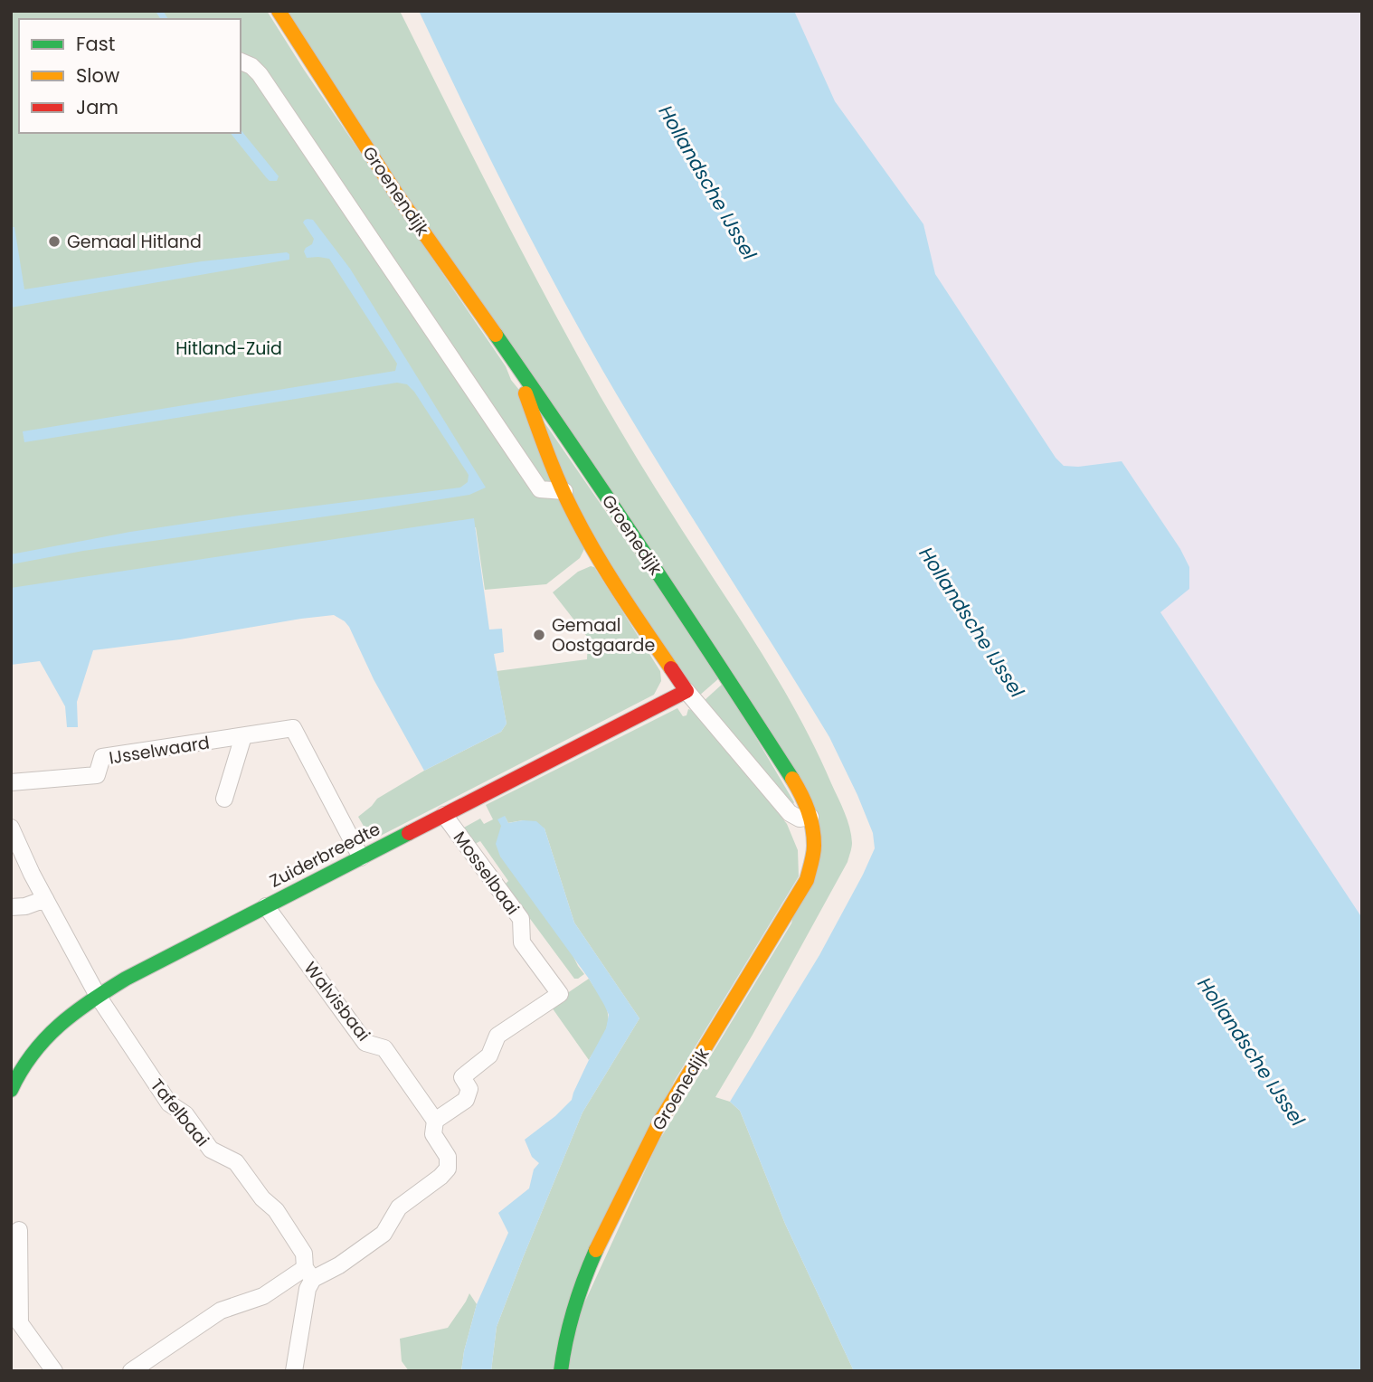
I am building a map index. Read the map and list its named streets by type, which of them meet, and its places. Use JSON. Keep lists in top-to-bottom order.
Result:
{
  "streets": {
    "street": [
      "Groenendijk",
      "Groenedijk",
      "IJsselwaard",
      "Zuiderbreedte",
      "Mosselbaai",
      "Walvisbaai",
      "Tafelbaai"
    ]
  },
  "crossings": [
    ["Groenendijk", "Groenedijk"],
    ["IJsselwaard", "Zuiderbreedte"],
    ["Zuiderbreedte", "Mosselbaai"],
    ["Zuiderbreedte", "Walvisbaai"],
    ["Zuiderbreedte", "Tafelbaai"],
    ["Mosselbaai", "Walvisbaai"],
    ["Walvisbaai", "Tafelbaai"]
  ],
  "water": ["Hollandsche IJssel"],
  "parks": ["Hitland-Zuid"],
  "places": ["Gemaal Hitland", "Gemaal Oostgaarde"],
  "legend": ["Fast", "Slow", "Jam"]
}
